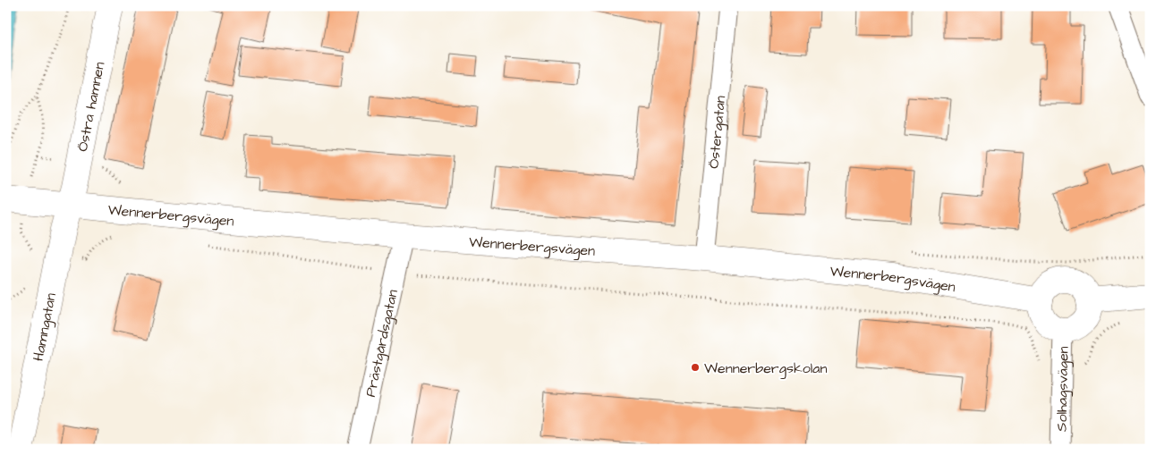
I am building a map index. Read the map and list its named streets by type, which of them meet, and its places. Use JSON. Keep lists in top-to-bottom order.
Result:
{
  "streets": {
    "main road": ["Östra hamnen", "Wennerbergsvägen", "Hamngatan"],
    "street": ["Östergatan", "Prästgårdsgatan", "Solhagsvägen"]
  },
  "crossings": [
    ["Östra hamnen", "Wennerbergsvägen"],
    ["Östra hamnen", "Hamngatan"],
    ["Östergatan", "Wennerbergsvägen"],
    ["Wennerbergsvägen", "Hamngatan"],
    ["Wennerbergsvägen", "Prästgårdsgatan"],
    ["Wennerbergsvägen", "Solhagsvägen"]
  ],
  "places": ["Wennerbergskolan"]
}
